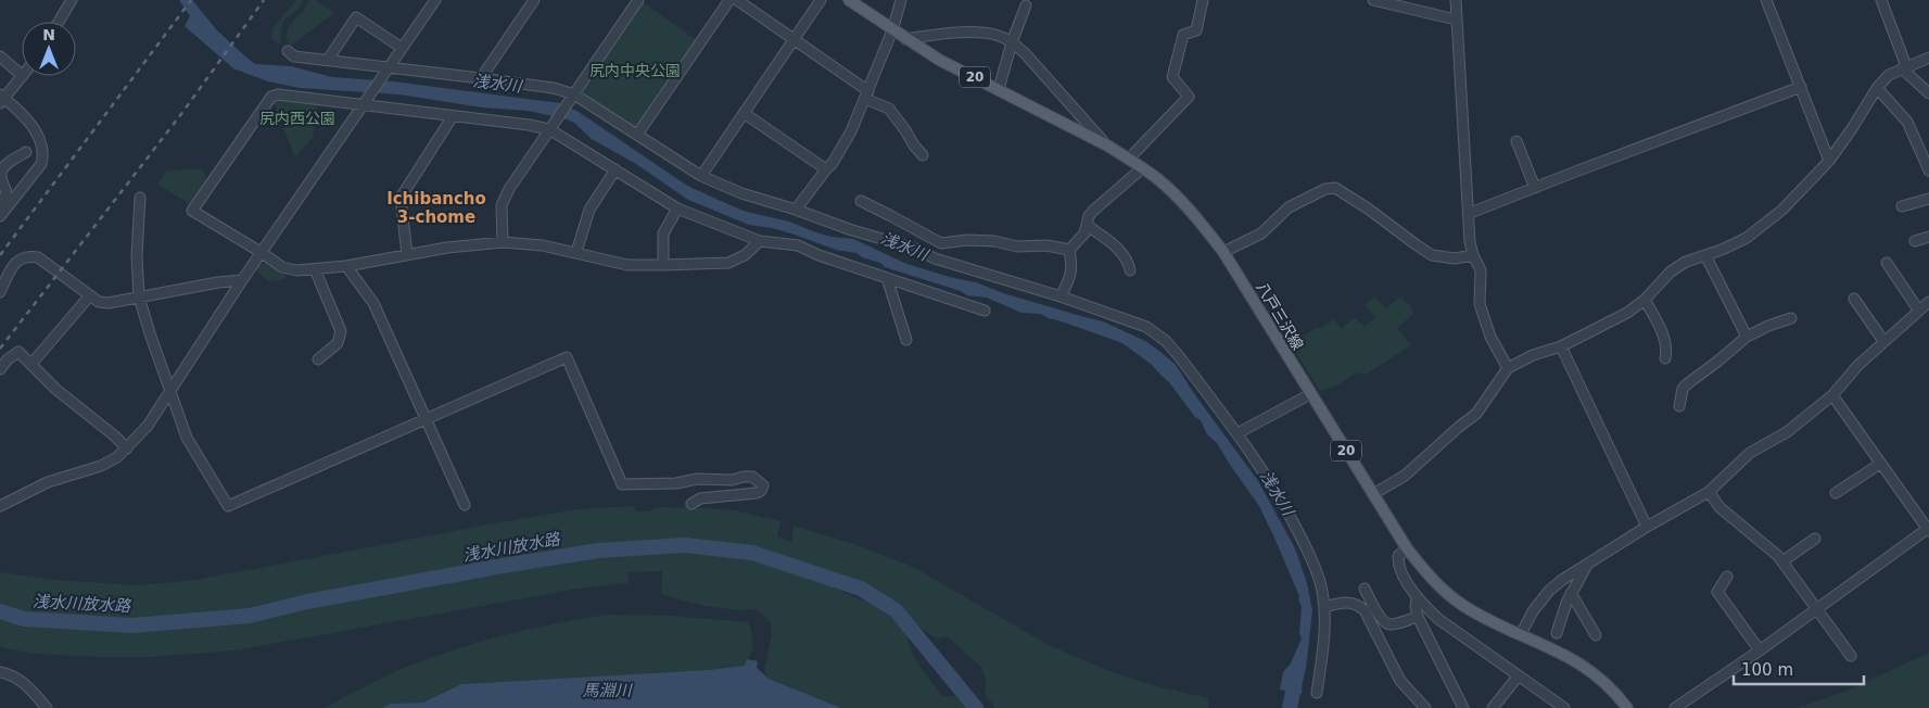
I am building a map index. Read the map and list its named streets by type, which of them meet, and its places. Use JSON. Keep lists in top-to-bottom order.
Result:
{
  "streets": {
    "main road": ["20", "八戸三沢線"]
  },
  "districts": ["Ichibancho 3-chome"],
  "water": ["浅水川", "浅水川放水路", "馬淵川"],
  "parks": ["尻内中央公園", "尻内西公園"],
  "scale_bar": "100 m",
  "north": "top"
}
